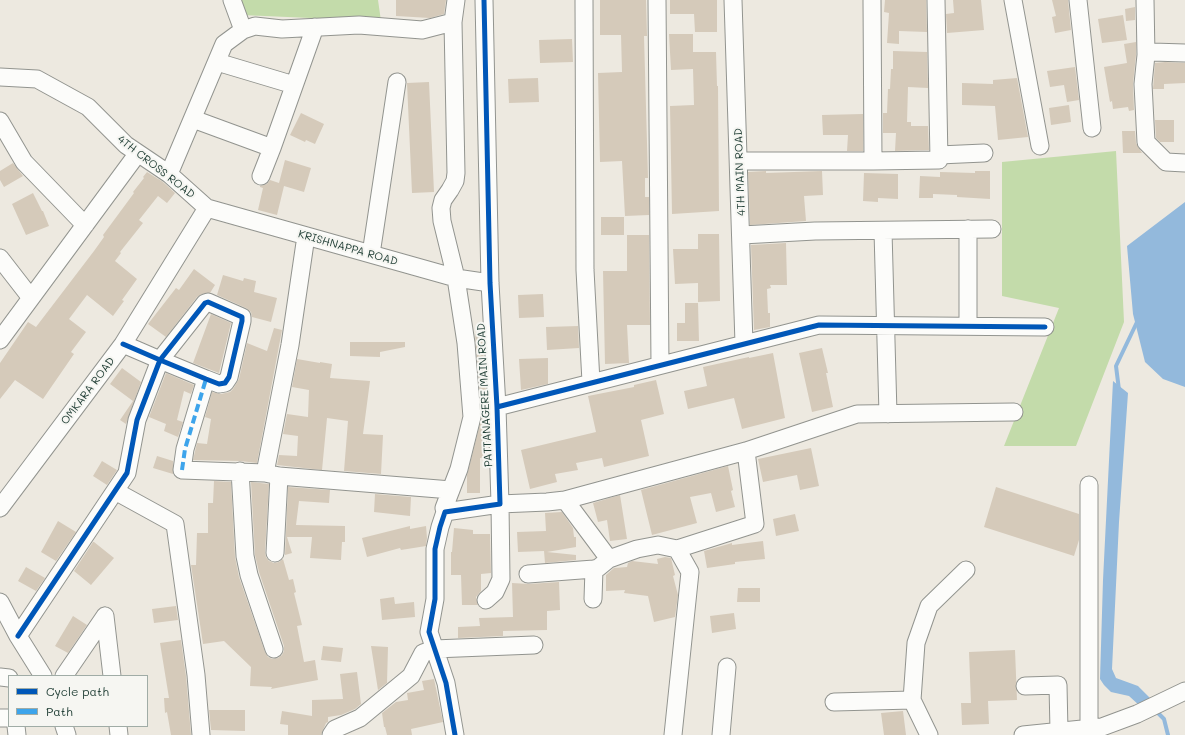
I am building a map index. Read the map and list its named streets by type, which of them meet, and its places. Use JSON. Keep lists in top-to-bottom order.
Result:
{
  "streets": {
    "street": [
      "4TH CROSS ROAD",
      "4TH MAIN ROAD",
      "KRISHNAPPA ROAD",
      "OMKARA ROAD",
      "PATTANAGERE MAIN ROAD"
    ]
  },
  "crossings": [
    ["4TH CROSS ROAD", "KRISHNAPPA ROAD"],
    ["4TH CROSS ROAD", "OMKARA ROAD"],
    ["KRISHNAPPA ROAD", "OMKARA ROAD"],
    ["KRISHNAPPA ROAD", "PATTANAGERE MAIN ROAD"]
  ],
  "legend": ["Cycle path", "Path"]
}
